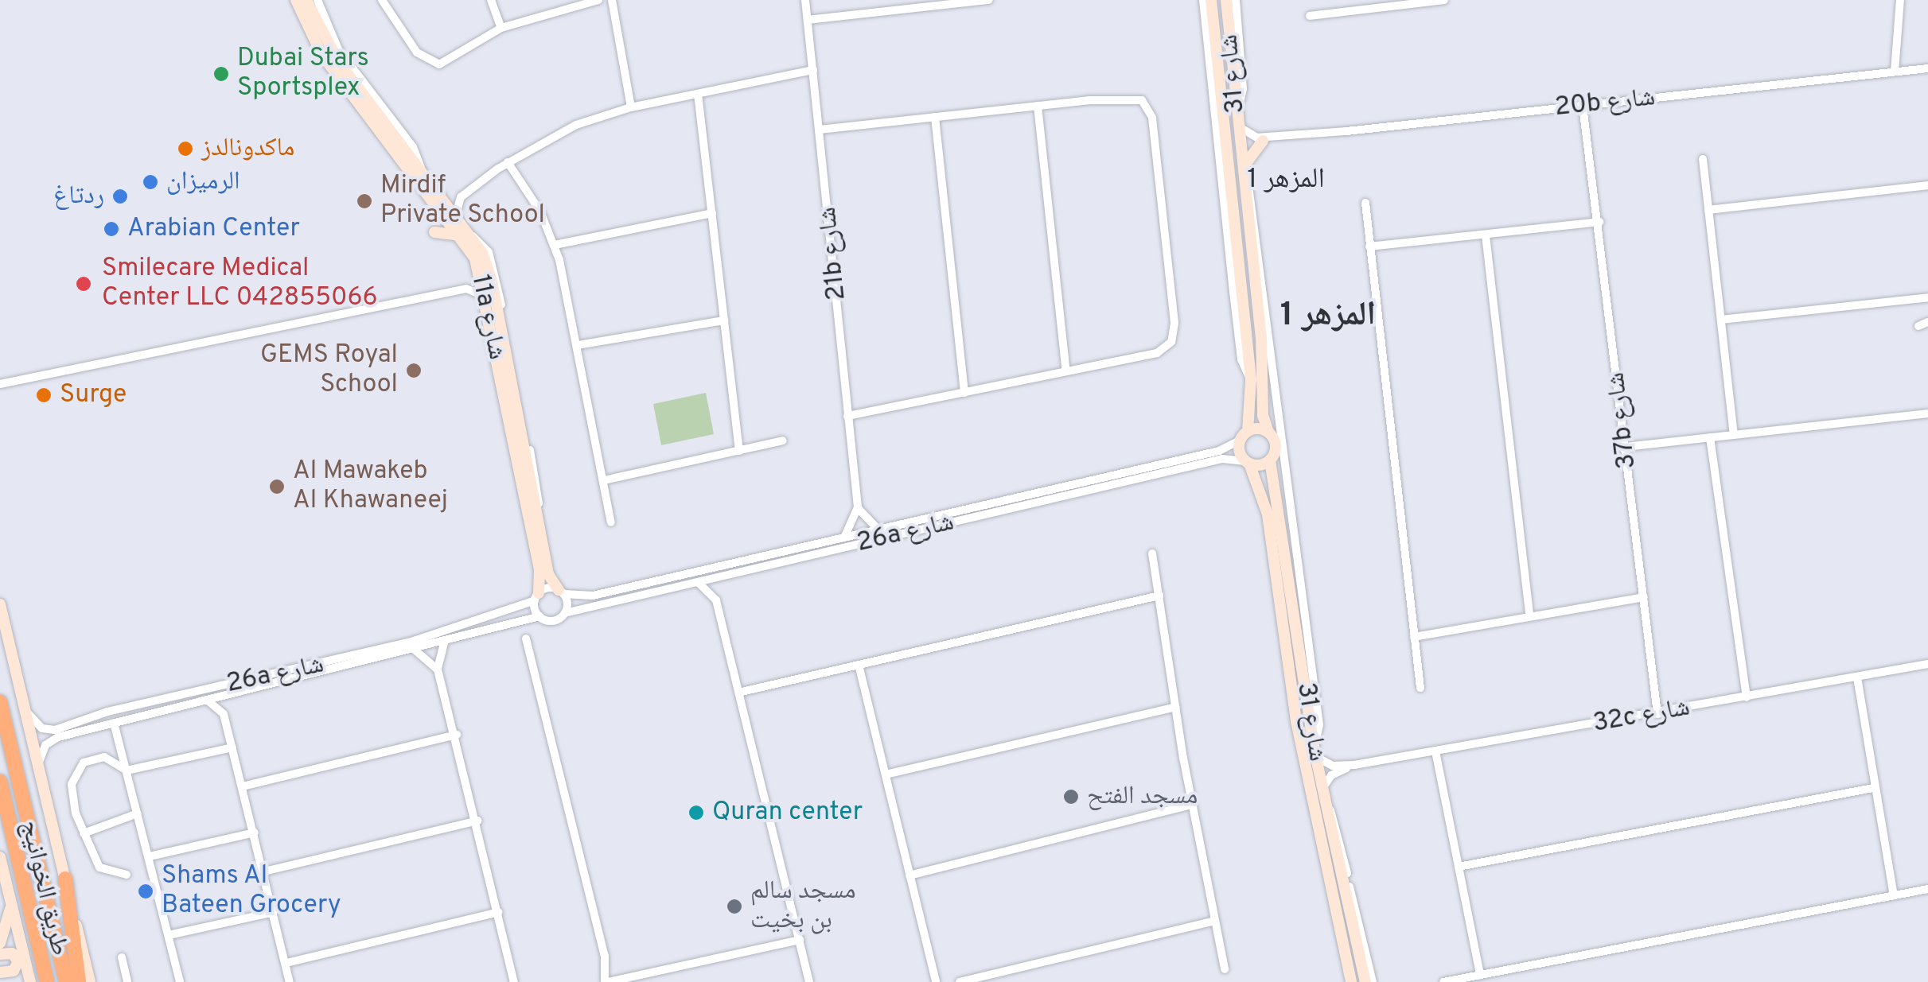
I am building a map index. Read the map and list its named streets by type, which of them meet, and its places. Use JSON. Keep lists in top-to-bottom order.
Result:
{
  "streets": {
    "highway": ["طريق الخوانيج"],
    "street": [
      "شارع 31",
      "20b شارع",
      "21b شارع",
      "11a شارع",
      "37b شارع",
      "26a شارع",
      "32c شارع"
    ]
  },
  "crossings": [
    ["شارع 31", "20b شارع"],
    ["شارع 31", "26a شارع"],
    ["شارع 31", "32c شارع"],
    ["20b شارع", "37b شارع"],
    ["11a شارع", "26a شارع"],
    ["37b شارع", "32c شارع"]
  ],
  "districts": ["المزهر 1", "المزهر 1"],
  "places": [
    "Dubai Stars Sportsplex",
    "ماكدونالدز",
    "الرميزان",
    "ردتاغ",
    "Mirdif Private School",
    "Arabian Center",
    "Smilecare Medical Center LLC 042855066",
    "GEMS Royal School",
    "Surge",
    "Al Mawakeb Al Khawaneej",
    "مسجد الفتح",
    "Quran center",
    "Shams Al Bateen Grocery",
    "مسجد سالم بن بخيت"
  ]
}
